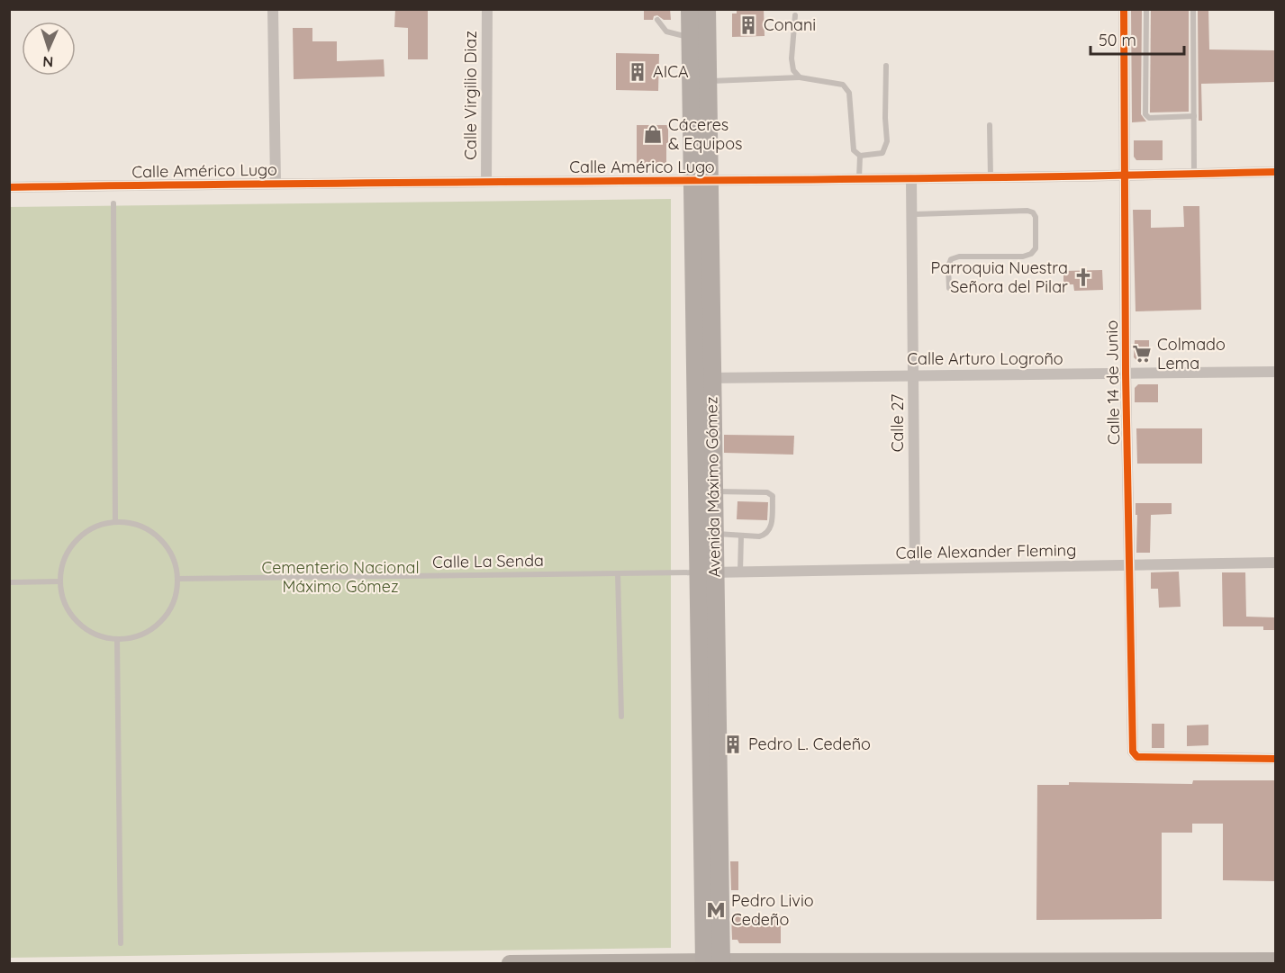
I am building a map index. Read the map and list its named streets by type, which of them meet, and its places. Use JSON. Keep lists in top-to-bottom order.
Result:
{
  "streets": {
    "main road": ["Avenida Máximo Gómez"],
    "street": [
      "Calle Virgilio Diaz",
      "Calle Américo Lugo",
      "Calle Arturo Logroño",
      "Calle 14 de Junio",
      "Calle 27",
      "Calle Alexander Fleming"
    ],
    "lane": ["Calle La Senda"]
  },
  "crossings": [
    ["Calle Virgilio Diaz", "Calle Américo Lugo"],
    ["Calle Américo Lugo", "Calle 14 de Junio"],
    ["Calle Américo Lugo", "Calle 27"],
    ["Calle Américo Lugo", "Avenida Máximo Gómez"],
    ["Calle Arturo Logroño", "Calle 14 de Junio"],
    ["Calle Arturo Logroño", "Calle 27"],
    ["Calle Arturo Logroño", "Avenida Máximo Gómez"],
    ["Calle 14 de Junio", "Calle Alexander Fleming"],
    ["Calle 27", "Calle Alexander Fleming"],
    ["Avenida Máximo Gómez", "Calle Alexander Fleming"],
    ["Avenida Máximo Gómez", "Calle La Senda"],
    ["Calle Alexander Fleming", "Calle La Senda"]
  ],
  "parks": ["Cementerio Nacional Máximo Gómez"],
  "places": {
    "building": ["Conani", "AICA", "Pedro L. Cedeño"],
    "shop": ["Cáceres & Equipos"],
    "church": ["Parroquia Nuestra Señora del Pilar"],
    "supermarket": ["Colmado Lema"],
    "metro station": ["Pedro Livio Cedeño"]
  },
  "scale_bar": "50 m",
  "north": "bottom"
}
